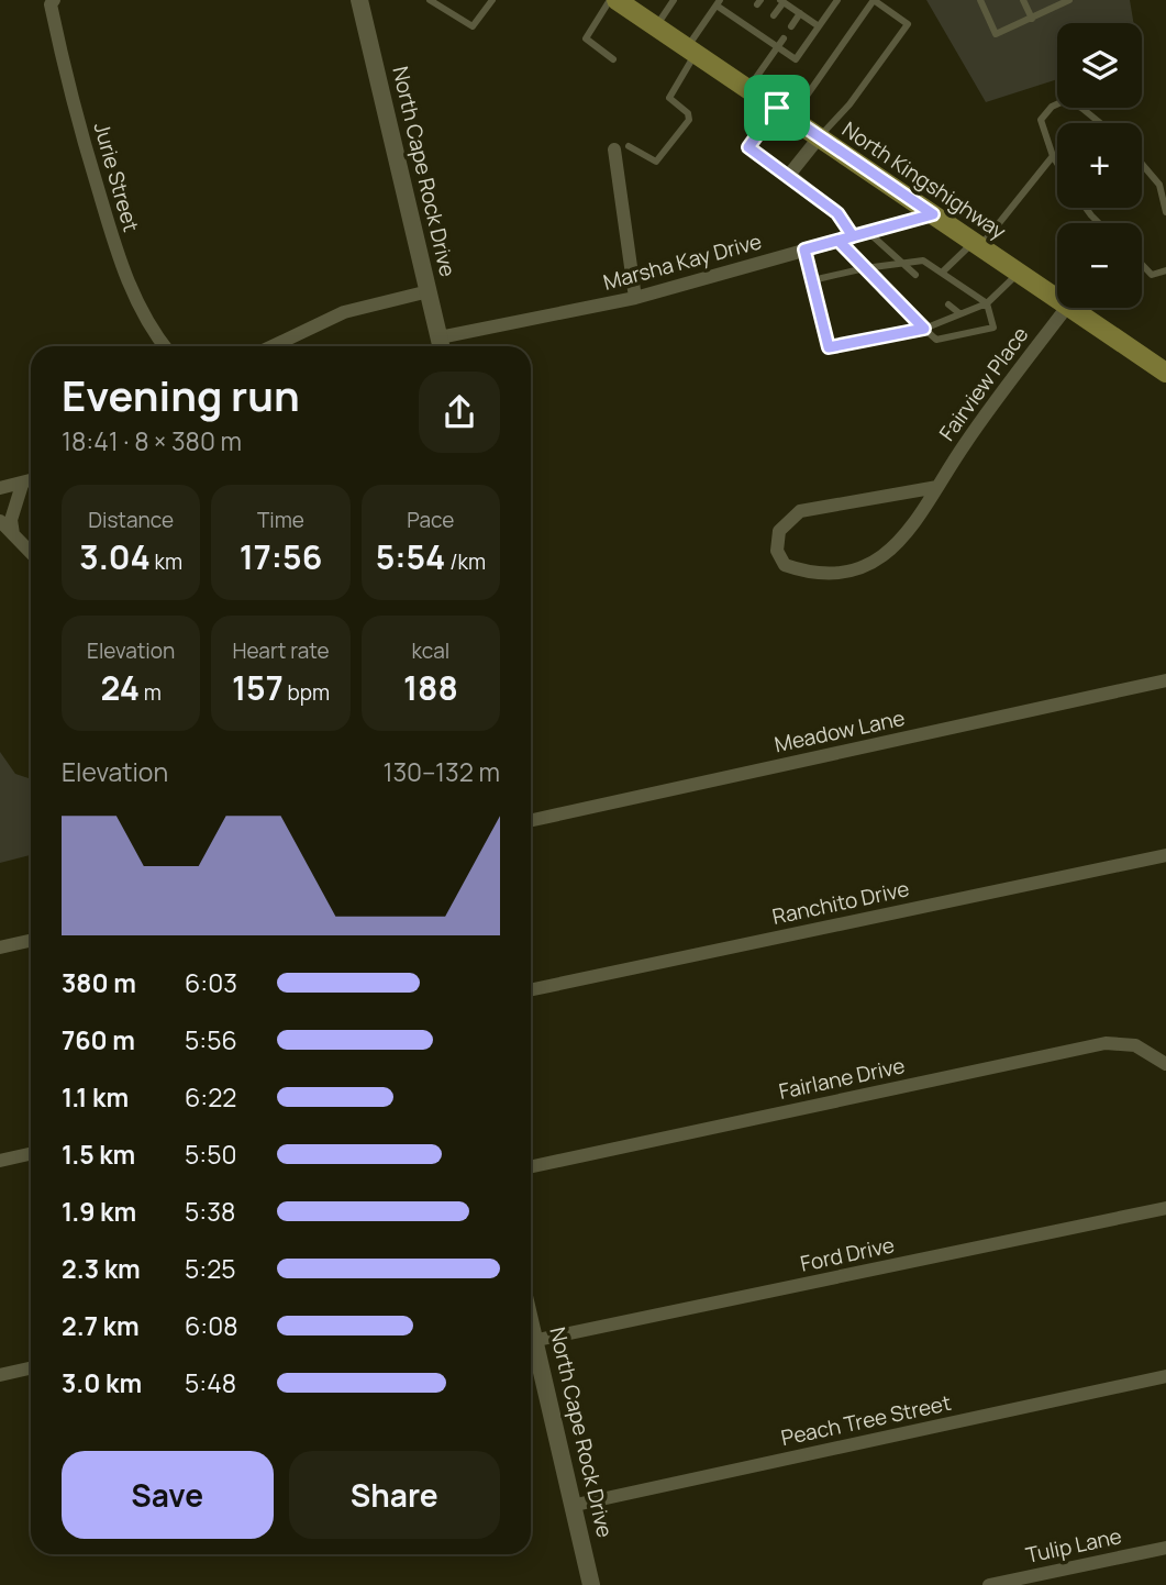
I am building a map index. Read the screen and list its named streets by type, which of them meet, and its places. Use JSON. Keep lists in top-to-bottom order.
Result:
{
  "streets": {
    "main road": ["North Kingshighway"],
    "street": [
      "North Cape Rock Drive",
      "Jurie Street",
      "Marsha Kay Drive",
      "Fairview Place",
      "Meadow Lane",
      "Ranchito Drive",
      "Fairlane Drive",
      "Ford Drive",
      "Peach Tree Street",
      "Tulip Lane"
    ]
  },
  "crossings": [
    ["North Cape Rock Drive", "Marsha Kay Drive"],
    ["North Cape Rock Drive", "Ford Drive"],
    ["North Cape Rock Drive", "Peach Tree Street"],
    ["North Kingshighway", "Marsha Kay Drive"]
  ],
  "page": {
    "map_buttons": ["+", "−"],
    "heading": ["Evening run", "18:41 · 8 × 380 m"],
    "stats": [
      ["Distance", "3.04 km"],
      ["Time", "17:56"],
      ["Pace", "5:54 /km"],
      ["Elevation", "24 m"],
      ["Heart rate", "157 bpm"],
      ["kcal", "188"]
    ],
    "chart": ["Elevation", "130–132 m"],
    "list": [
      {
        "name": "380 m",
        "note": "6:03"
      },
      {
        "name": "760 m",
        "note": "5:56"
      },
      {
        "name": "1.1 km",
        "note": "6:22"
      },
      {
        "name": "1.5 km",
        "note": "5:50"
      },
      {
        "name": "1.9 km",
        "note": "5:38"
      },
      {
        "name": "2.3 km",
        "note": "5:25"
      },
      {
        "name": "2.7 km",
        "note": "6:08"
      },
      {
        "name": "3.0 km",
        "note": "5:48"
      }
    ],
    "buttons": ["Save", "Share"]
  }
}
